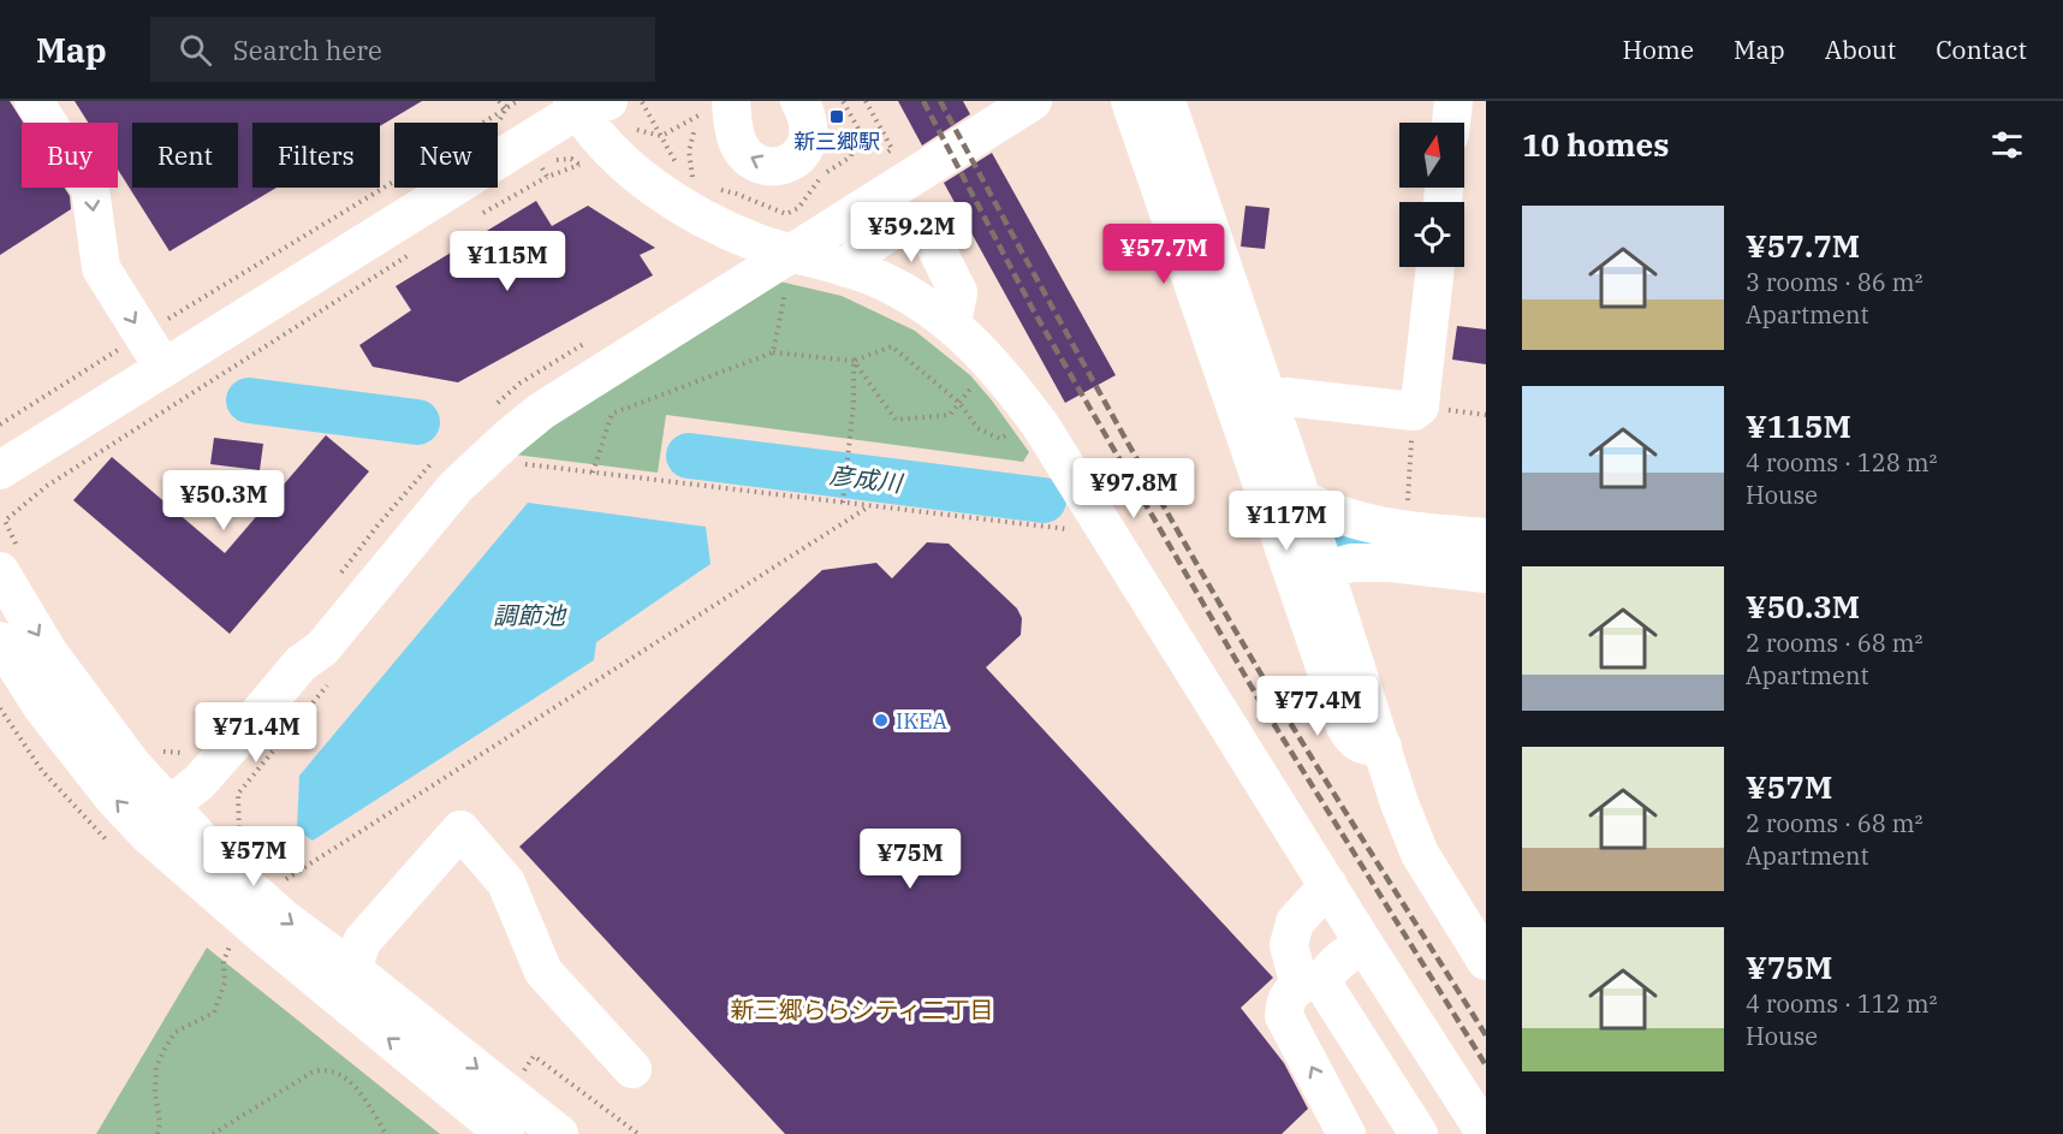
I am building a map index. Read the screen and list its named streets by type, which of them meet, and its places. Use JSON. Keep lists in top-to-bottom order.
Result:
{
  "districts": ["新三郷ららシティ二丁目"],
  "water": ["彦成川", "調節池"],
  "places": {
    "transit": ["新三郷駅"],
    "other": ["IKEA"]
  },
  "north": "top",
  "page": {
    "header": "Map",
    "search": "Search here",
    "nav": [
      "Home",
      "Map",
      "About",
      "Contact"
    ],
    "heading": "10 homes",
    "chip": [
      "Buy",
      "Rent",
      "Filters",
      "New"
    ],
    "list": [
      {
        "name": "¥57.7M",
        "note": "3 rooms · 86 m² · Apartment"
      },
      {
        "name": "¥115M",
        "note": "4 rooms · 128 m² · House"
      },
      {
        "name": "¥50.3M",
        "note": "2 rooms · 68 m² · Apartment"
      },
      {
        "name": "¥57M",
        "note": "2 rooms · 68 m² · Apartment"
      },
      {
        "name": "¥75M",
        "note": "4 rooms · 112 m² · House"
      }
    ],
    "price": [
      "¥59.2M",
      "¥57.7M",
      "¥115M",
      "¥97.8M",
      "¥50.3M",
      "¥117M",
      "¥77.4M",
      "¥71.4M",
      "¥57M",
      "¥75M"
    ]
  }
}
